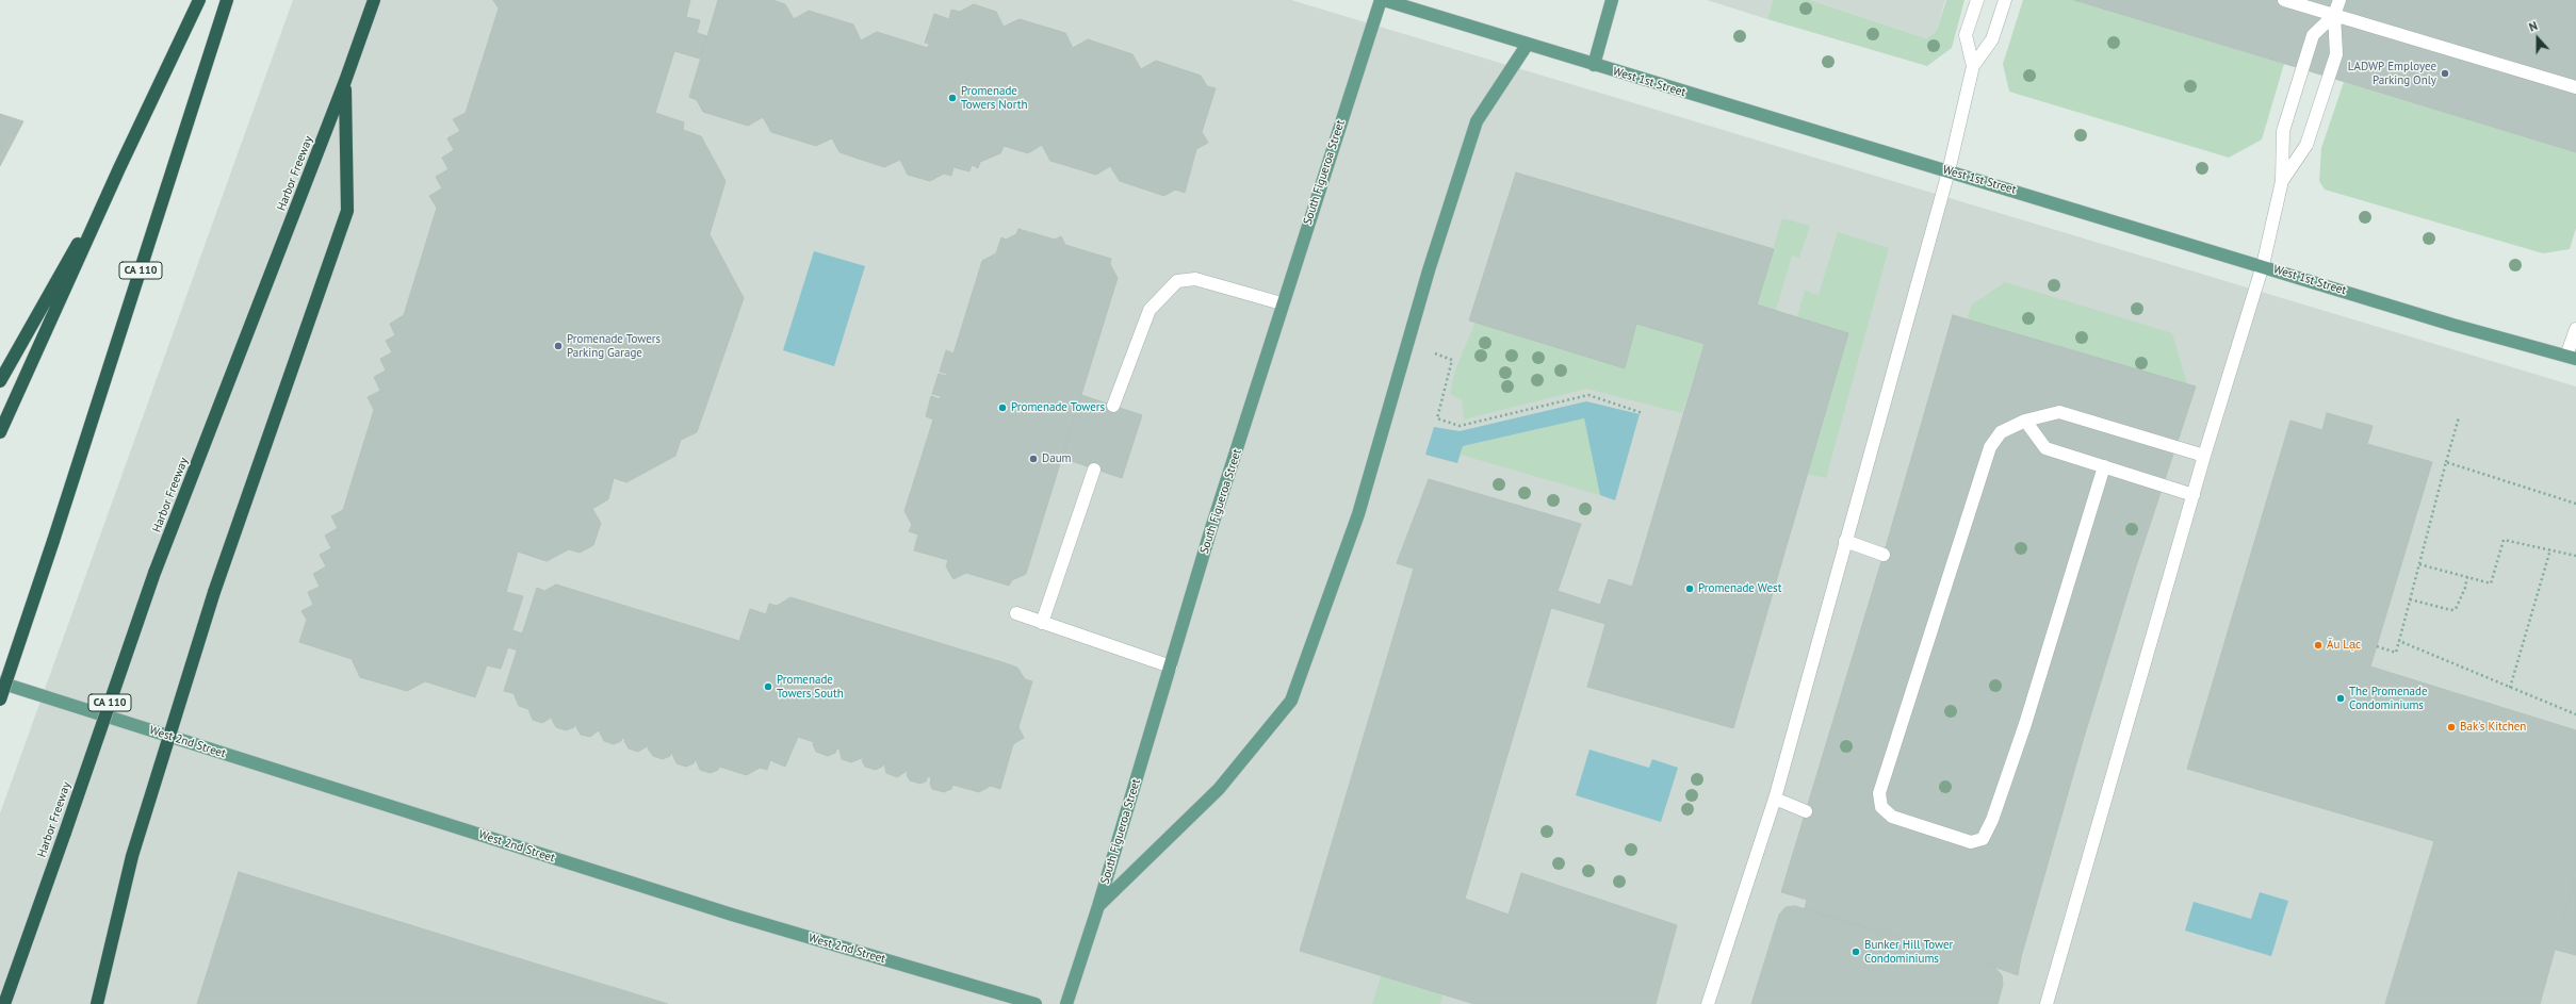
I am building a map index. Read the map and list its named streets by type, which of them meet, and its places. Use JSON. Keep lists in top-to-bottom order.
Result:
{
  "streets": {
    "highway": ["Harbor Freeway", "CA 110"],
    "main road": ["West 1st Street", "South Figueroa Street", "West 2nd Street"]
  },
  "crossings": [
    ["West 1st Street", "South Figueroa Street"]
  ],
  "places": [
    "LADWP Employee Parking Only",
    "Promenade Towers North",
    "Promenade Towers Parking Garage",
    "Promenade Towers",
    "Daum",
    "Promenade West",
    "Âu Lạc",
    "Promenade Towers South",
    "The Promenade Condominiums",
    "Bak's Kitchen",
    "Bunker Hill Tower Condominiums"
  ],
  "north": "top"
}
